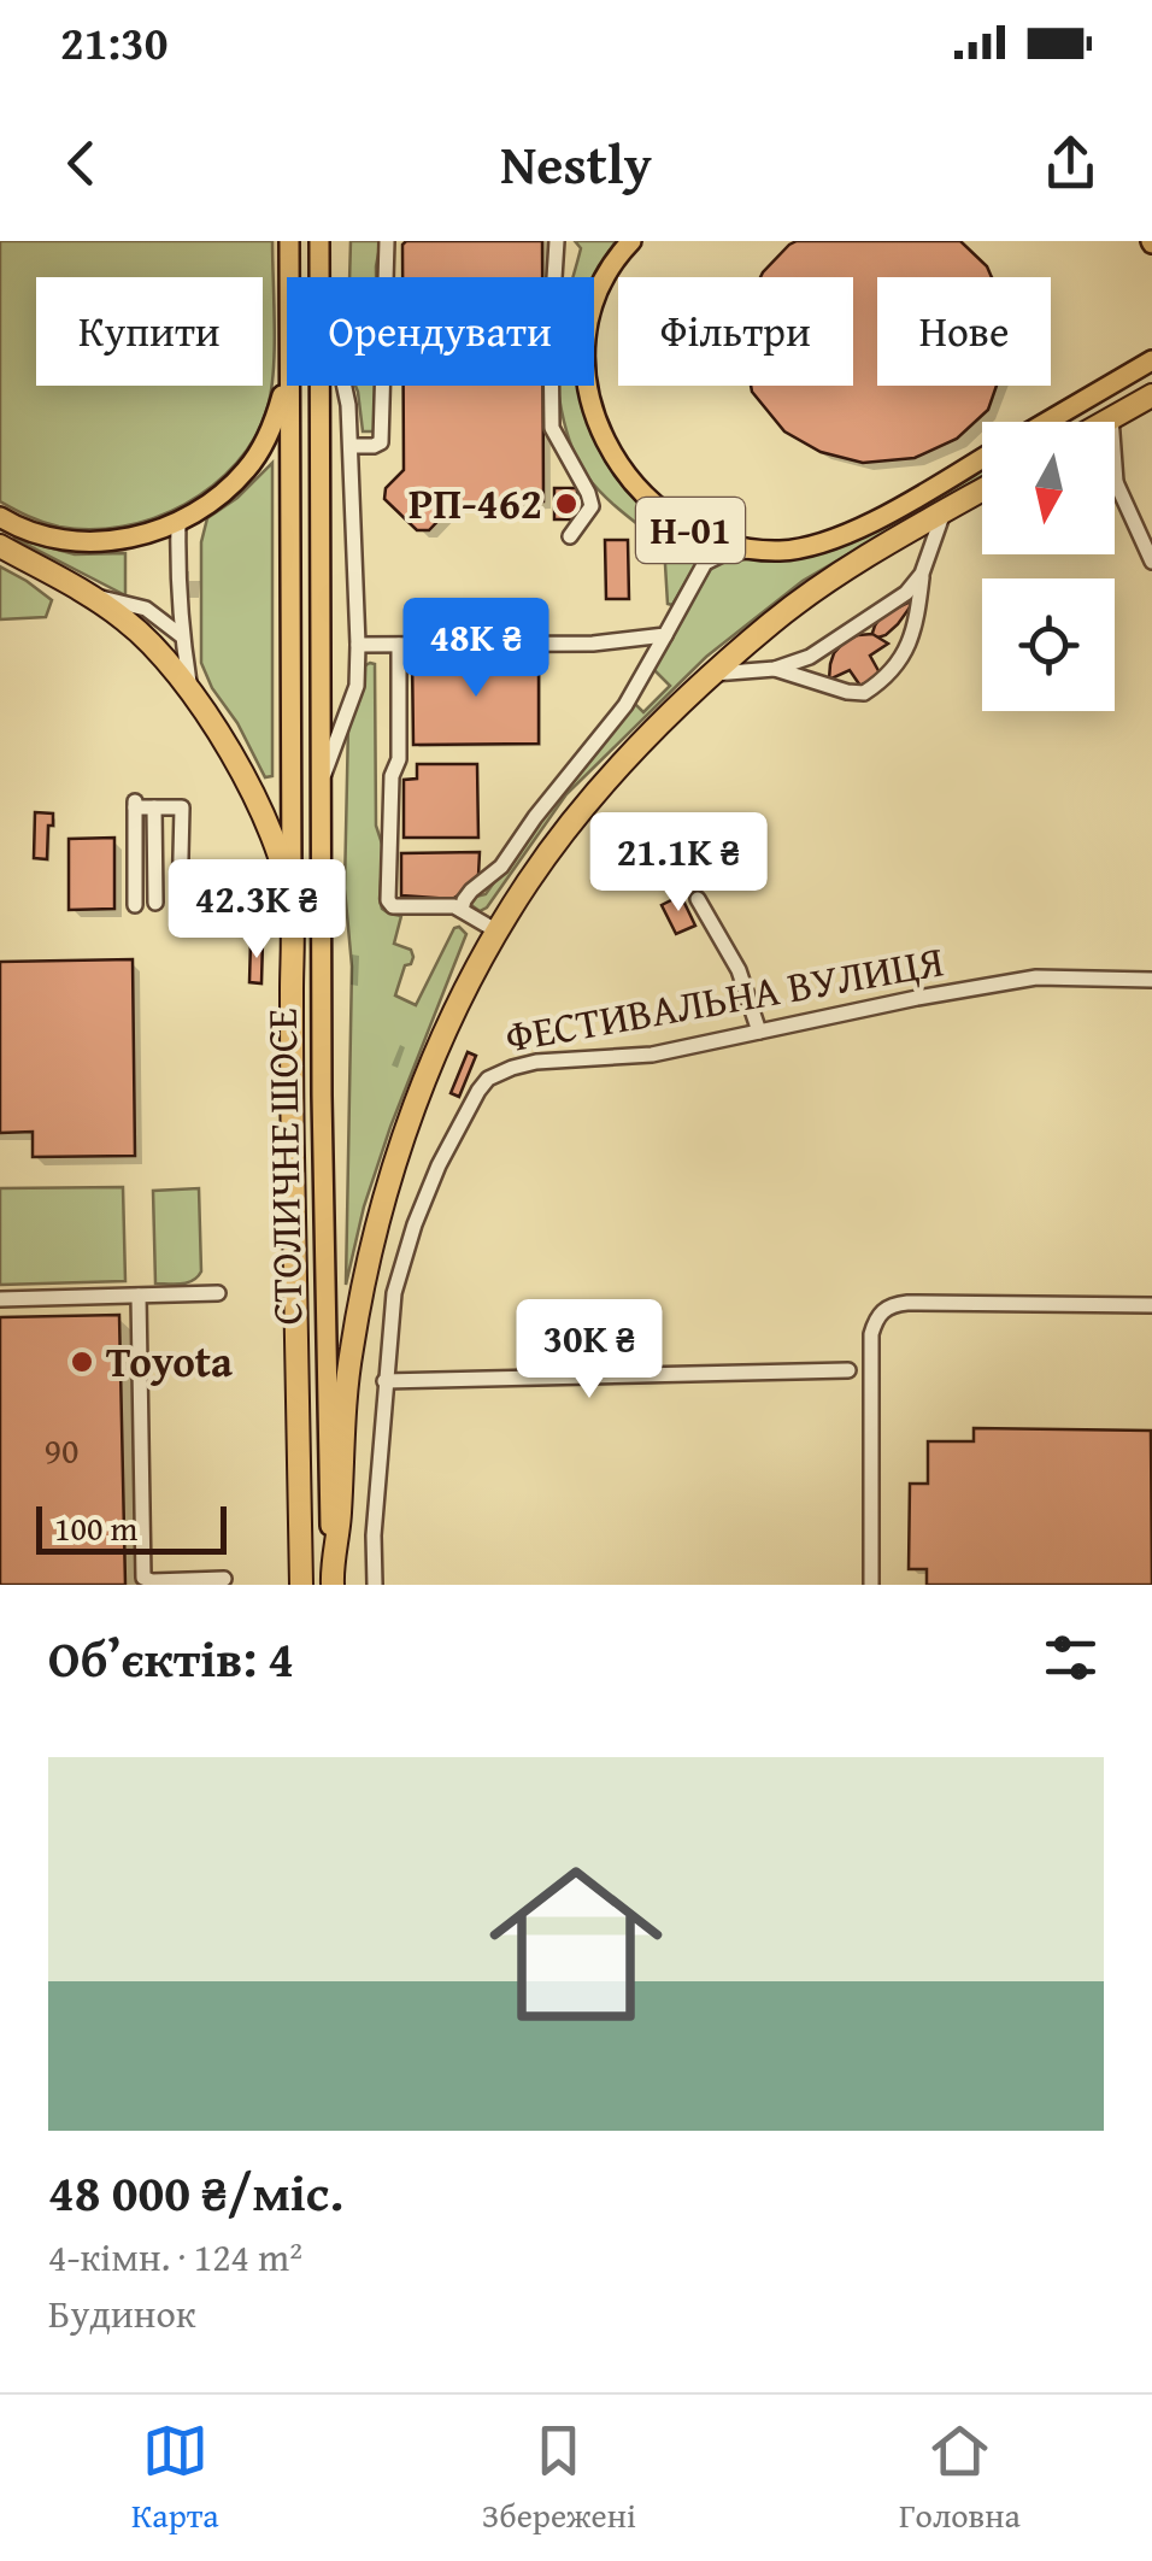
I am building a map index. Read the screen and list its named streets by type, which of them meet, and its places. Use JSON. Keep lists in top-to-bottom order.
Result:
{
  "streets": {
    "highway": ["СТОЛИЧНЕ ШОСЕ"],
    "main road": ["Н-01"],
    "street": ["ФЕСТИВАЛЬНА ВУЛИЦЯ"]
  },
  "places": ["РП-462", "Toyota"],
  "house_numbers": ["90"],
  "scale_bar": "100 m",
  "north": "bottom",
  "page": {
    "status": "21:30",
    "header": "Nestly",
    "chip": [
      "Купити",
      "Орендувати",
      "Фільтри",
      "Нове"
    ],
    "price": [
      "48K ₴",
      "21.1K ₴",
      "42.3K ₴",
      "30K ₴"
    ],
    "scale": "100 m",
    "heading": "Об’єктів: 4",
    "list": [
      {
        "name": "48 000 ₴/міс.",
        "note": "4-кімн. · 124 m² · Будинок"
      }
    ],
    "tabs": ["Карта", "Збережені", "Головна"]
  }
}
